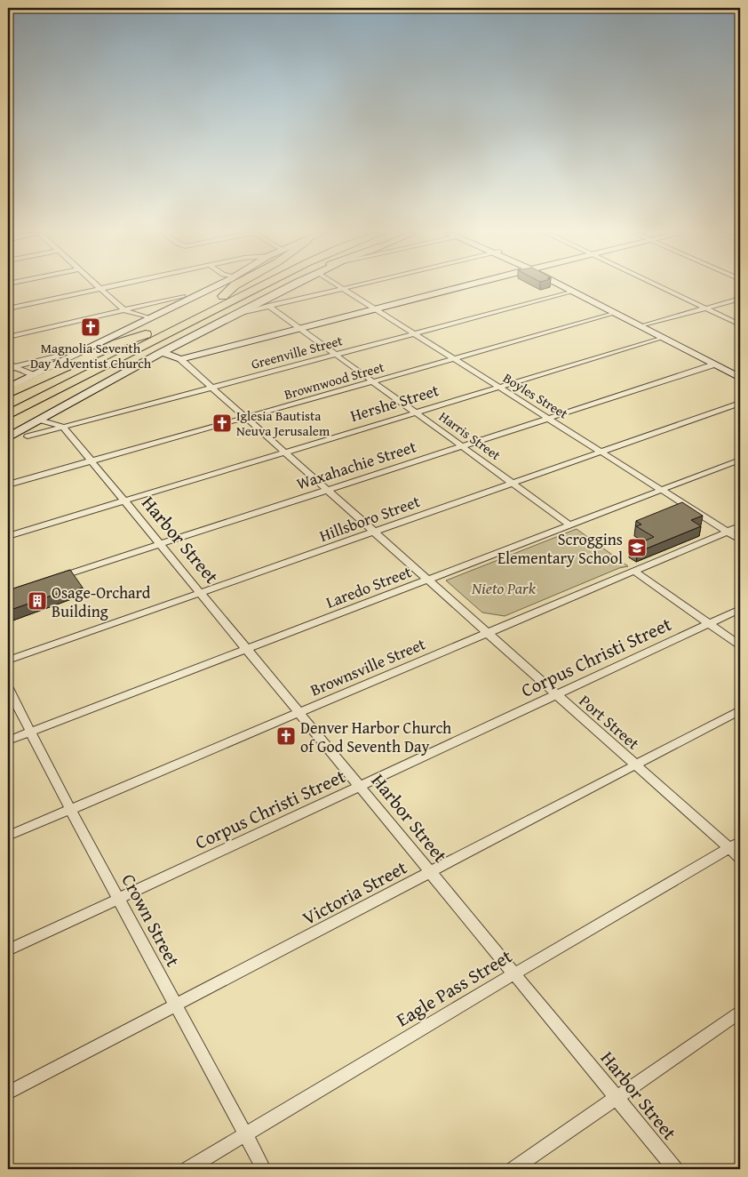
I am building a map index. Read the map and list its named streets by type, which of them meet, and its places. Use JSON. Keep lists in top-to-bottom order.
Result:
{
  "streets": {
    "street": [
      "Greenville Street",
      "Brownwood Street",
      "Boyles Street",
      "Hershe Street",
      "Harris Street",
      "Waxahachie Street",
      "Hillsboro Street",
      "Harbor Street",
      "Laredo Street",
      "Corpus Christi Street",
      "Brownsville Street",
      "Port Street",
      "Victoria Street",
      "Crown Street",
      "Eagle Pass Street"
    ]
  },
  "crossings": [
    ["Greenville Street", "Boyles Street"],
    ["Greenville Street", "Harris Street"],
    ["Greenville Street", "Harbor Street"],
    ["Greenville Street", "Port Street"],
    ["Brownwood Street", "Boyles Street"],
    ["Brownwood Street", "Harris Street"],
    ["Brownwood Street", "Harbor Street"],
    ["Brownwood Street", "Port Street"],
    ["Boyles Street", "Hershe Street"],
    ["Boyles Street", "Waxahachie Street"],
    ["Boyles Street", "Hillsboro Street"],
    ["Boyles Street", "Laredo Street"],
    ["Boyles Street", "Brownsville Street"],
    ["Hershe Street", "Harris Street"],
    ["Hershe Street", "Harbor Street"],
    ["Hershe Street", "Port Street"],
    ["Harris Street", "Waxahachie Street"],
    ["Harris Street", "Hillsboro Street"],
    ["Harris Street", "Laredo Street"],
    ["Waxahachie Street", "Harbor Street"],
    ["Waxahachie Street", "Port Street"],
    ["Hillsboro Street", "Harbor Street"],
    ["Hillsboro Street", "Port Street"],
    ["Harbor Street", "Laredo Street"],
    ["Harbor Street", "Corpus Christi Street"],
    ["Harbor Street", "Brownsville Street"],
    ["Harbor Street", "Victoria Street"],
    ["Harbor Street", "Eagle Pass Street"],
    ["Laredo Street", "Port Street"],
    ["Laredo Street", "Crown Street"],
    ["Corpus Christi Street", "Port Street"],
    ["Corpus Christi Street", "Crown Street"],
    ["Brownsville Street", "Port Street"],
    ["Brownsville Street", "Crown Street"],
    ["Port Street", "Victoria Street"],
    ["Port Street", "Eagle Pass Street"],
    ["Victoria Street", "Crown Street"],
    ["Crown Street", "Eagle Pass Street"]
  ],
  "parks": ["Nieto Park"],
  "places": {
    "church": ["Magnolia Seventh Day Adventist Church", "Iglesia Bautista Neuva Jerusalem", "Denver Harbor Church of God Seventh Day"],
    "school or university": ["Scroggins Elementary School"],
    "building": ["Osage-Orchard Building"]
  }
}
